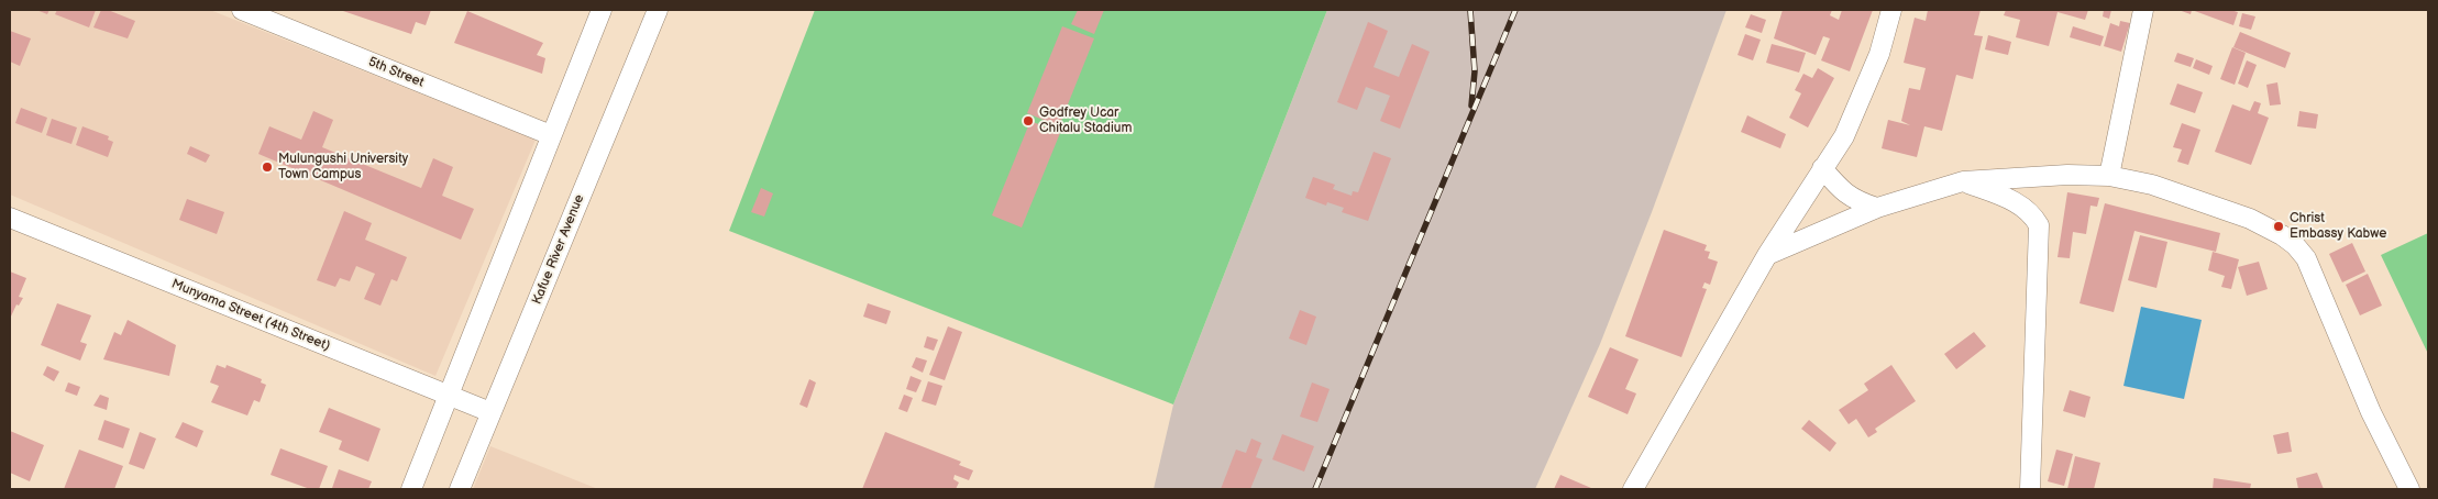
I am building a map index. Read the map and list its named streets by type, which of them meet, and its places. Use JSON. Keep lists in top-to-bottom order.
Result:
{
  "streets": {
    "street": ["5th Street", "Kafue River Avenue", "Munyama Street (4th Street)"]
  },
  "crossings": [
    ["Kafue River Avenue", "Munyama Street (4th Street)"]
  ],
  "places": ["Godfrey Ucar Chitalu Stadium", "Mulungushi University Town Campus", "Christ Embassy Kabwe"]
}
